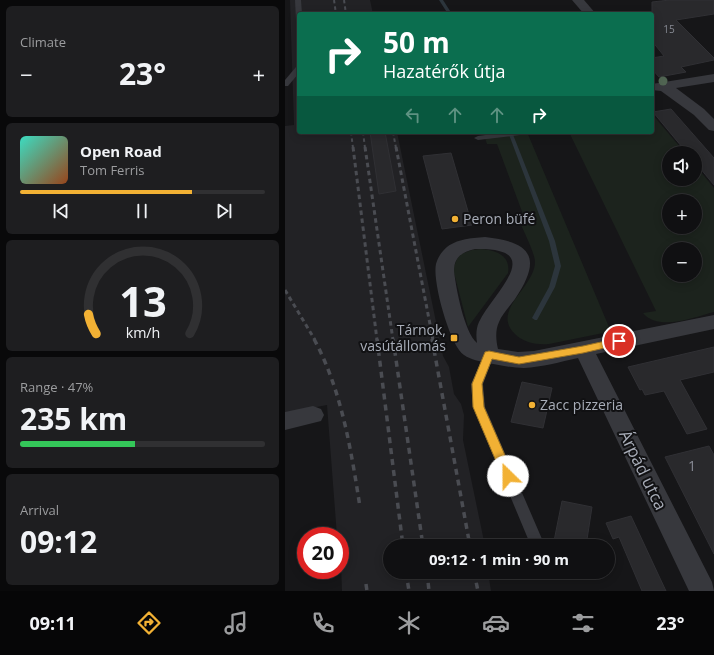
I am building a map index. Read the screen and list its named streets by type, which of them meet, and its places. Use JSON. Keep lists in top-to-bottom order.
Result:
{
  "streets": {
    "street": ["Árpád utca"]
  },
  "places": {
    "other": ["Peron büfé", "Zacc pizzeria"],
    "transit": ["Tárnok, vasútállomás"]
  },
  "house_numbers": ["15", "1"],
  "page": {
    "tile": [
      "Climate",
      ["Range · 47%", "235 km"],
      ["Arrival", "09:12"]
    ],
    "turn": ["50 m", "Hazatérők útja"],
    "heat": ["−", "23°", "+"],
    "song": ["Open Road", "Tom Ferris"],
    "map_buttons": ["+", "−"],
    "limit": "20",
    "trip": "09:12 · 1 min · 90 m",
    "tabs": ["09:11", "23°"],
    "gauge": ["13", "km/h"]
  }
}
